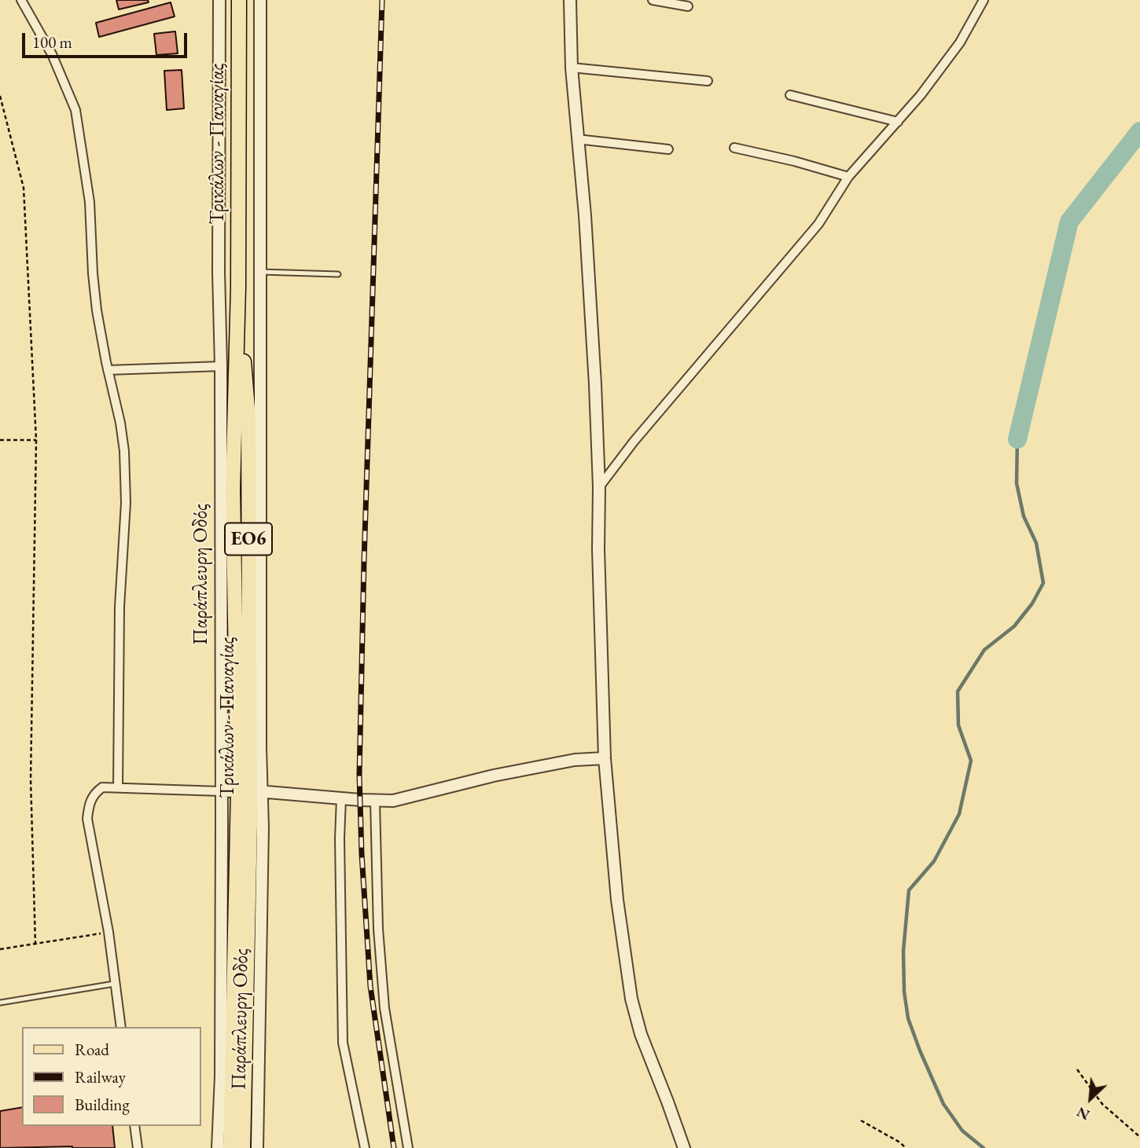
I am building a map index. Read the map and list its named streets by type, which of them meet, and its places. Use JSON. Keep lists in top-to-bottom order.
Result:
{
  "streets": {
    "main road": ["Τρικάλων - Παναγίας", "ΕΟ6"],
    "street": ["Παράπλευρη Οδός"]
  },
  "crossings": [
    ["Τρικάλων - Παναγίας", "Παράπλευρη Οδός"]
  ],
  "legend": ["Road", "Railway", "Building"],
  "scale_bar": "100 m",
  "north": "bottom left"
}
